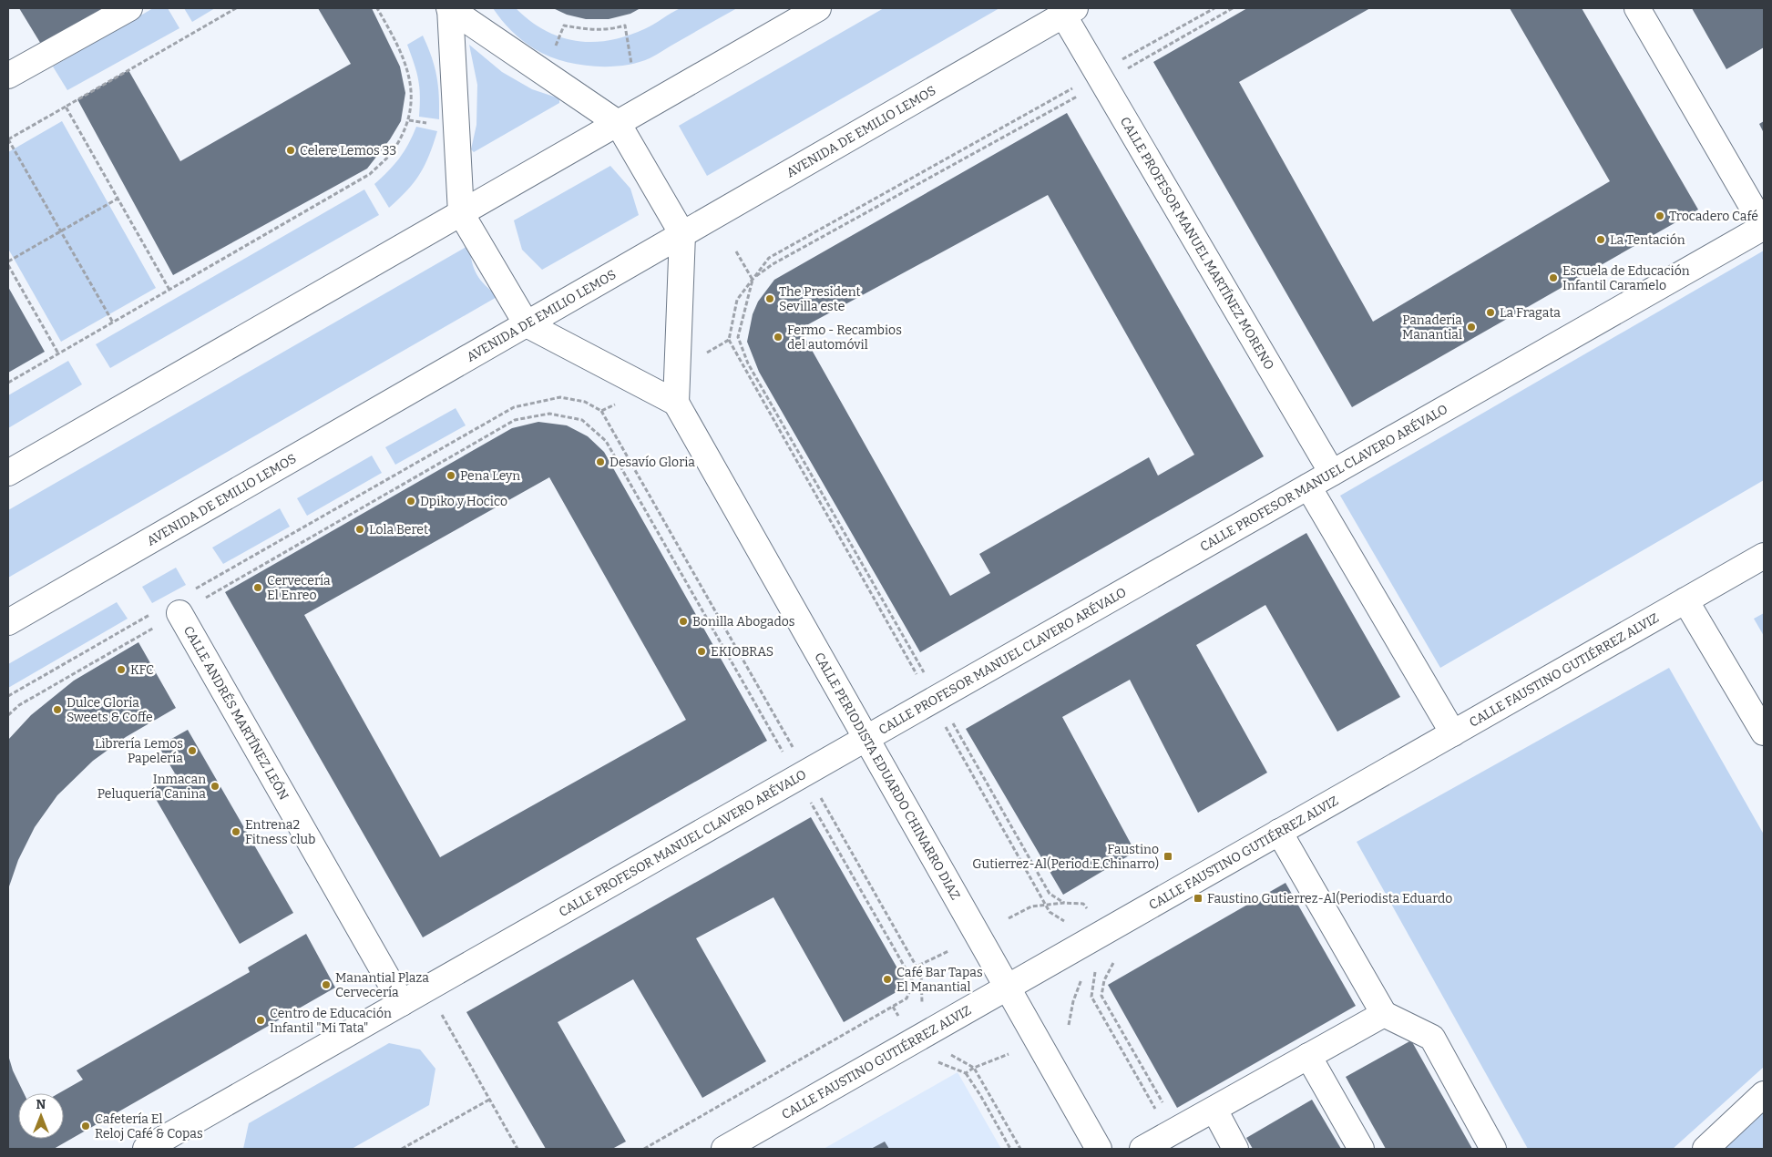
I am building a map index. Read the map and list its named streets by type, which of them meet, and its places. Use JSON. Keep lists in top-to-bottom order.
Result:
{
  "streets": {
    "street": [
      "AVENIDA DE EMILIO LEMOS",
      "CALLE PROFESOR MANUEL MARTÍNEZ MORENO",
      "CALLE PROFESOR MANUEL CLAVERO ARÉVALO",
      "CALLE FAUSTINO GUTIÉRREZ ALVIZ",
      "CALLE ANDRÉS MARTÍNEZ LEÓN",
      "CALLE PERIODISTA EDUARDO CHINARRO DIAZ"
    ]
  },
  "crossings": [
    ["AVENIDA DE EMILIO LEMOS", "CALLE PROFESOR MANUEL MARTÍNEZ MORENO"],
    ["CALLE PROFESOR MANUEL MARTÍNEZ MORENO", "CALLE PROFESOR MANUEL CLAVERO ARÉVALO"],
    ["CALLE PROFESOR MANUEL CLAVERO ARÉVALO", "CALLE ANDRÉS MARTÍNEZ LEÓN"],
    ["CALLE PROFESOR MANUEL CLAVERO ARÉVALO", "CALLE PERIODISTA EDUARDO CHINARRO DIAZ"],
    ["CALLE FAUSTINO GUTIÉRREZ ALVIZ", "CALLE PERIODISTA EDUARDO CHINARRO DIAZ"]
  ],
  "places": {
    "other": [
      "Celere Lemos 33",
      "Trocadero Café",
      "La Tentación",
      "Escuela de Educación Infantil Caramelo",
      "The President Sevilla este",
      "La Fragata",
      "Panaderia Manantial",
      "Fermo - Recambios del automóvil",
      "Desavío Gloria",
      "Pena Leyn",
      "Dpiko y Hocico",
      "Lola Beret",
      "Cervecería El Enreo",
      "Bonilla Abogados",
      "EKIOBRAS",
      "KFC",
      "Dulce Gloria Sweets & Coffe",
      "Librería Lemos Papelería",
      "Inmacan Peluquería Canina",
      "Entrena2 Fitness club",
      "Café Bar Tapas El Manantial",
      "Manantial Plaza Cervecería",
      "Centro de Educación Infantil \"Mi Tata\"",
      "Cafetería El Reloj Café & Copas"
    ],
    "transit": ["Faustino Gutierrez-Al(Period.E.Chinarro)", "Faustino Gutierrez-Al(Periodista Eduardo"]
  },
  "north": "top"
}
